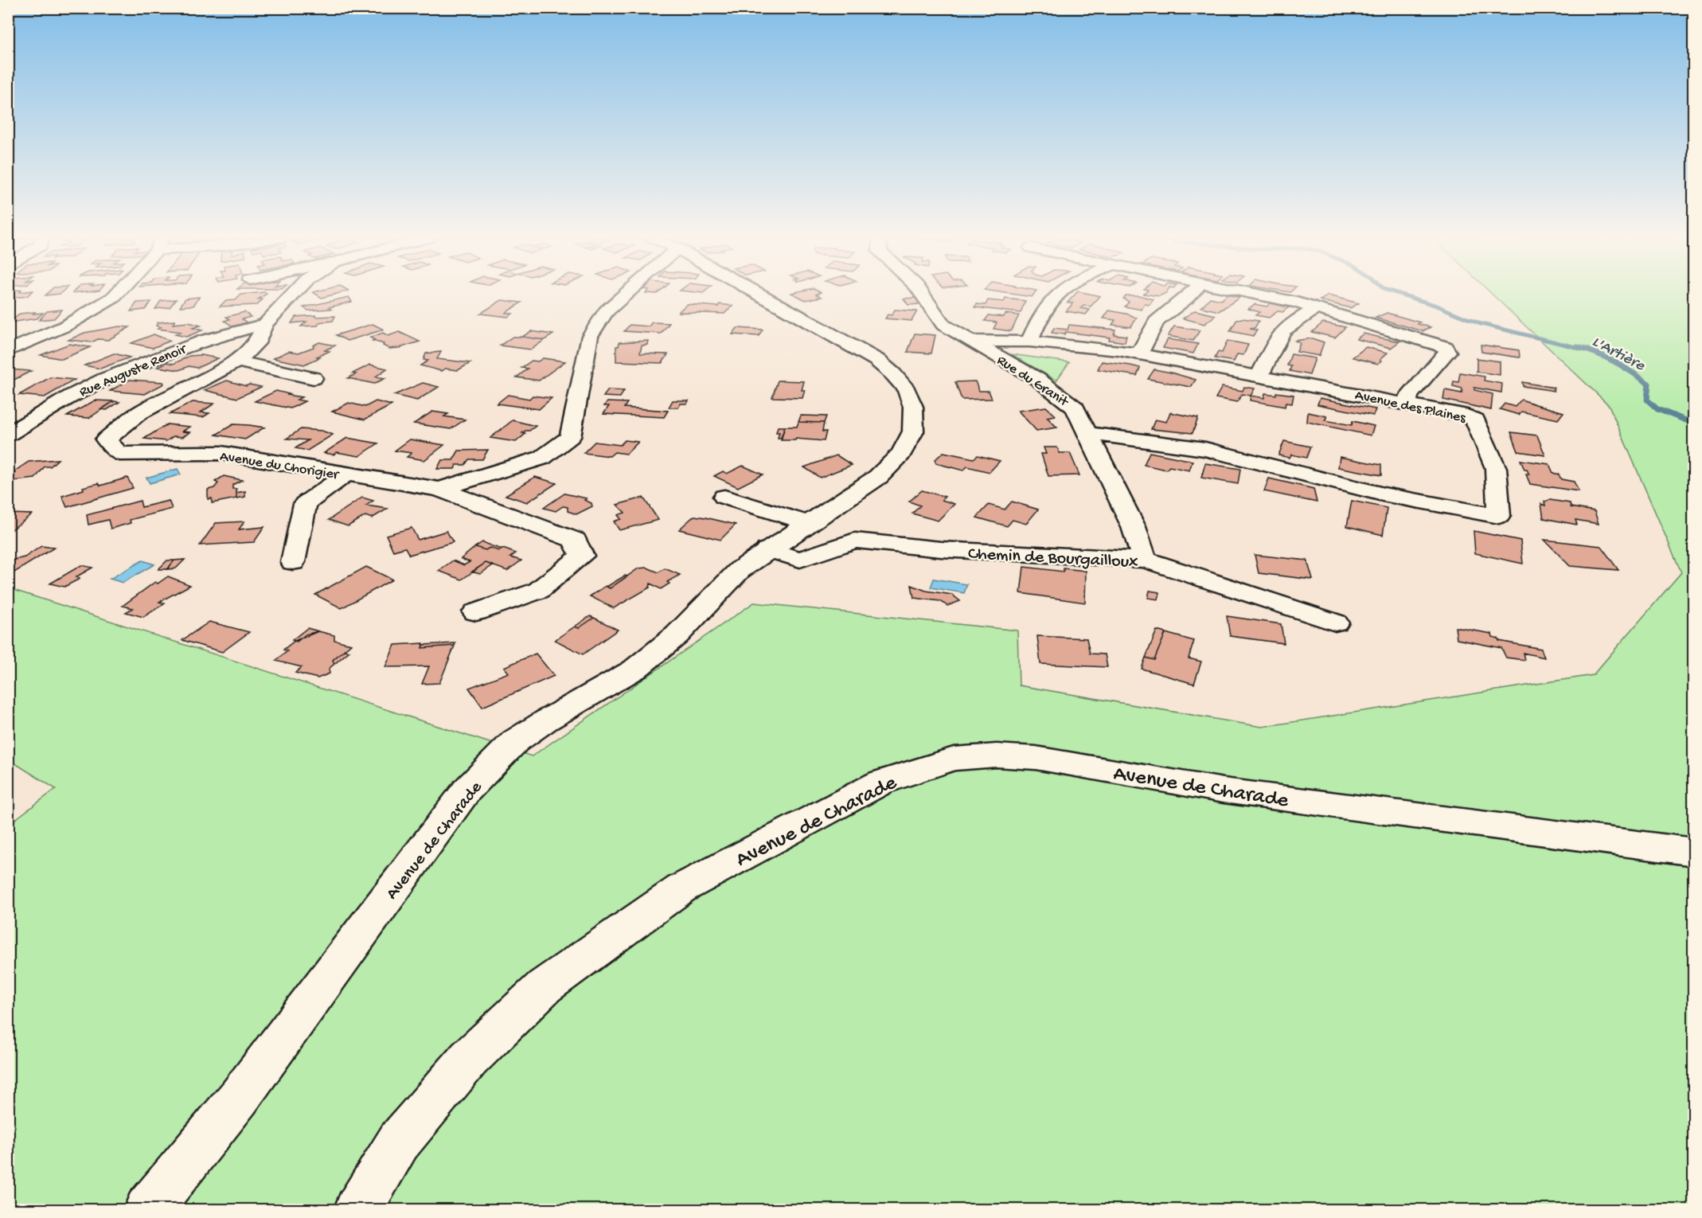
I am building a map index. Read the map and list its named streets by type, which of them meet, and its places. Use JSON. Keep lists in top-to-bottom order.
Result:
{
  "streets": {
    "street": [
      "Rue Auguste Renoir",
      "Rue du Granit",
      "Avenue des Plaines",
      "Avenue du Chorigier",
      "Chemin de Bourgailloux",
      "Avenue de Charade"
    ]
  },
  "crossings": [
    ["Rue Auguste Renoir", "Avenue du Chorigier"],
    ["Rue du Granit", "Avenue des Plaines"],
    ["Rue du Granit", "Chemin de Bourgailloux"],
    ["Chemin de Bourgailloux", "Avenue de Charade"]
  ],
  "water": ["L'Artière"]
}
